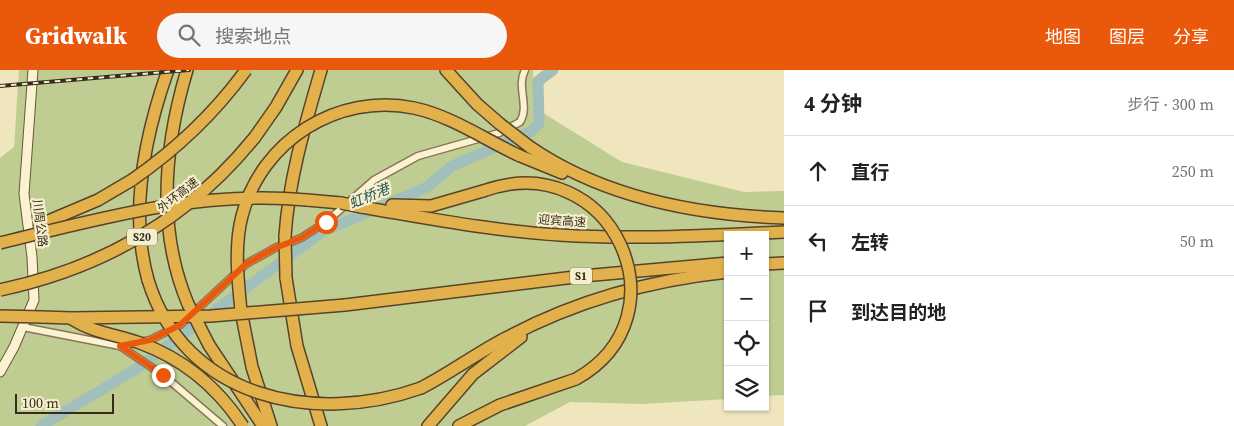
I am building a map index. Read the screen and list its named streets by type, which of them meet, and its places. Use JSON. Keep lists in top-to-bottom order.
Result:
{
  "streets": {
    "highway": [
      "外环高速",
      "迎宾高速",
      "S20",
      "S1"
    ],
    "street": ["川周公路"]
  },
  "water": ["虹桥港"],
  "scale_bar": "100 m",
  "page": {
    "header": "Gridwalk",
    "search": "搜索地点",
    "nav": ["地图", "图层", "分享"],
    "heading": ["4 分钟", "步行 · 300 m"],
    "list": [
      ["直行", "250 m"],
      ["左转", "50 m"],
      "到达目的地"
    ],
    "map_buttons": ["+", "−"],
    "scale": "100 m"
  }
}
